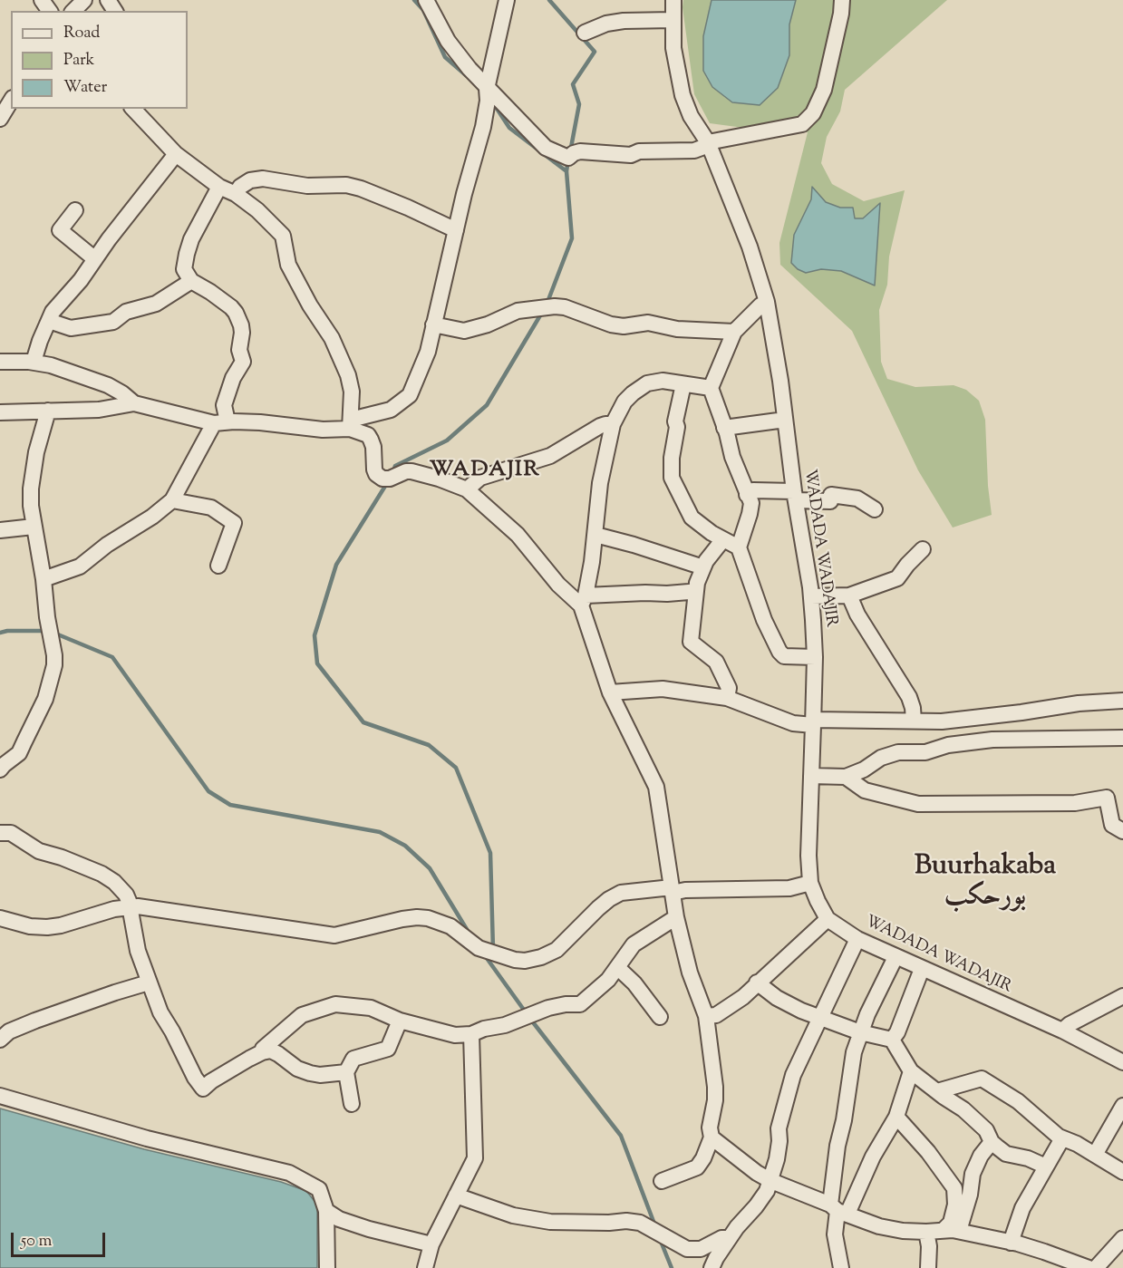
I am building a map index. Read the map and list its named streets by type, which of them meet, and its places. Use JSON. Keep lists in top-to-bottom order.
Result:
{
  "streets": {
    "street": ["WADADA WADAJIR"]
  },
  "districts": ["WADAJIR", "Buurhakaba بورحكب"],
  "legend": ["Road", "Park", "Water"],
  "scale_bar": "50 m"
}
